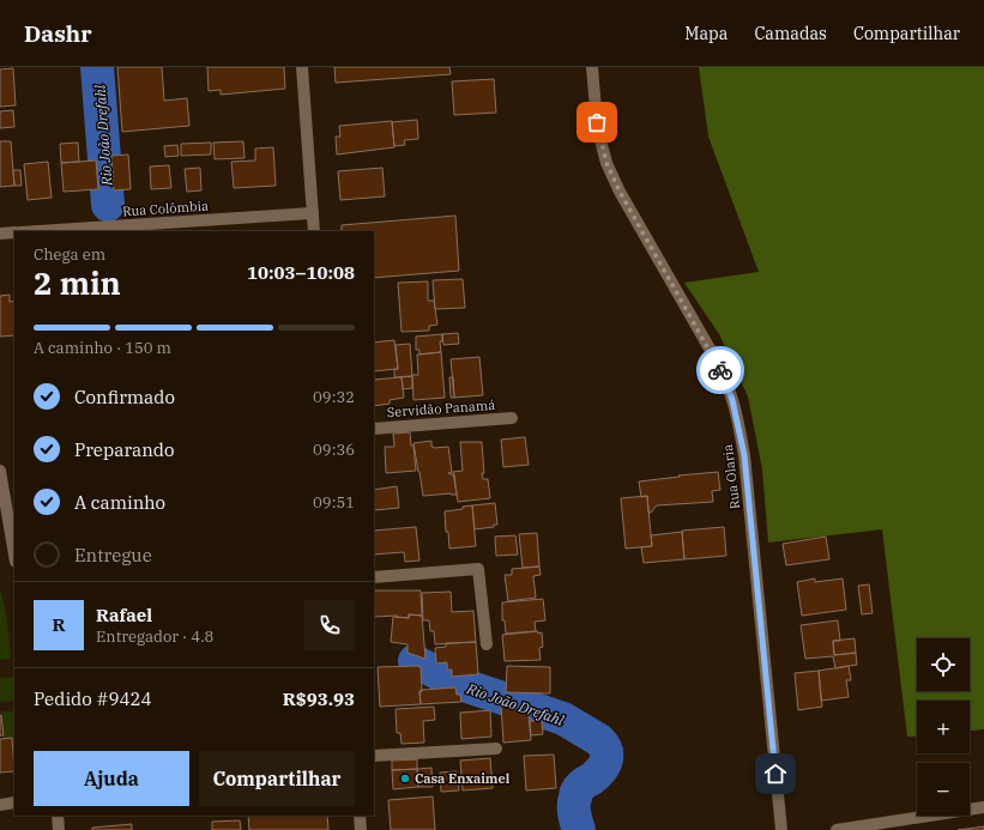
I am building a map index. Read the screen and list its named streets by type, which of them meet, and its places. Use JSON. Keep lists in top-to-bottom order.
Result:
{
  "streets": {
    "street": ["Rua Colômbia", "Servidão Panamá", "Rua Olaria"]
  },
  "water": ["Rio João Drefahl"],
  "places": ["Casa Enxaimel"],
  "page": {
    "header": "Dashr",
    "nav": ["Mapa", "Camadas", "Compartilhar"],
    "heading": ["2 min", "Chega em", "10:03–10:08"],
    "panel": [
      "Rafael",
      "Entregador · 4.8",
      "Pedido #9424",
      "R$93.93"
    ],
    "bar": "A caminho · 150 m",
    "list": [
      ["Confirmado", "09:32"],
      ["Preparando", "09:36"],
      ["A caminho", "09:51"],
      "Entregue"
    ],
    "round": "R",
    "map_buttons": ["+", "−"],
    "buttons": ["Ajuda", "Compartilhar"]
  }
}
